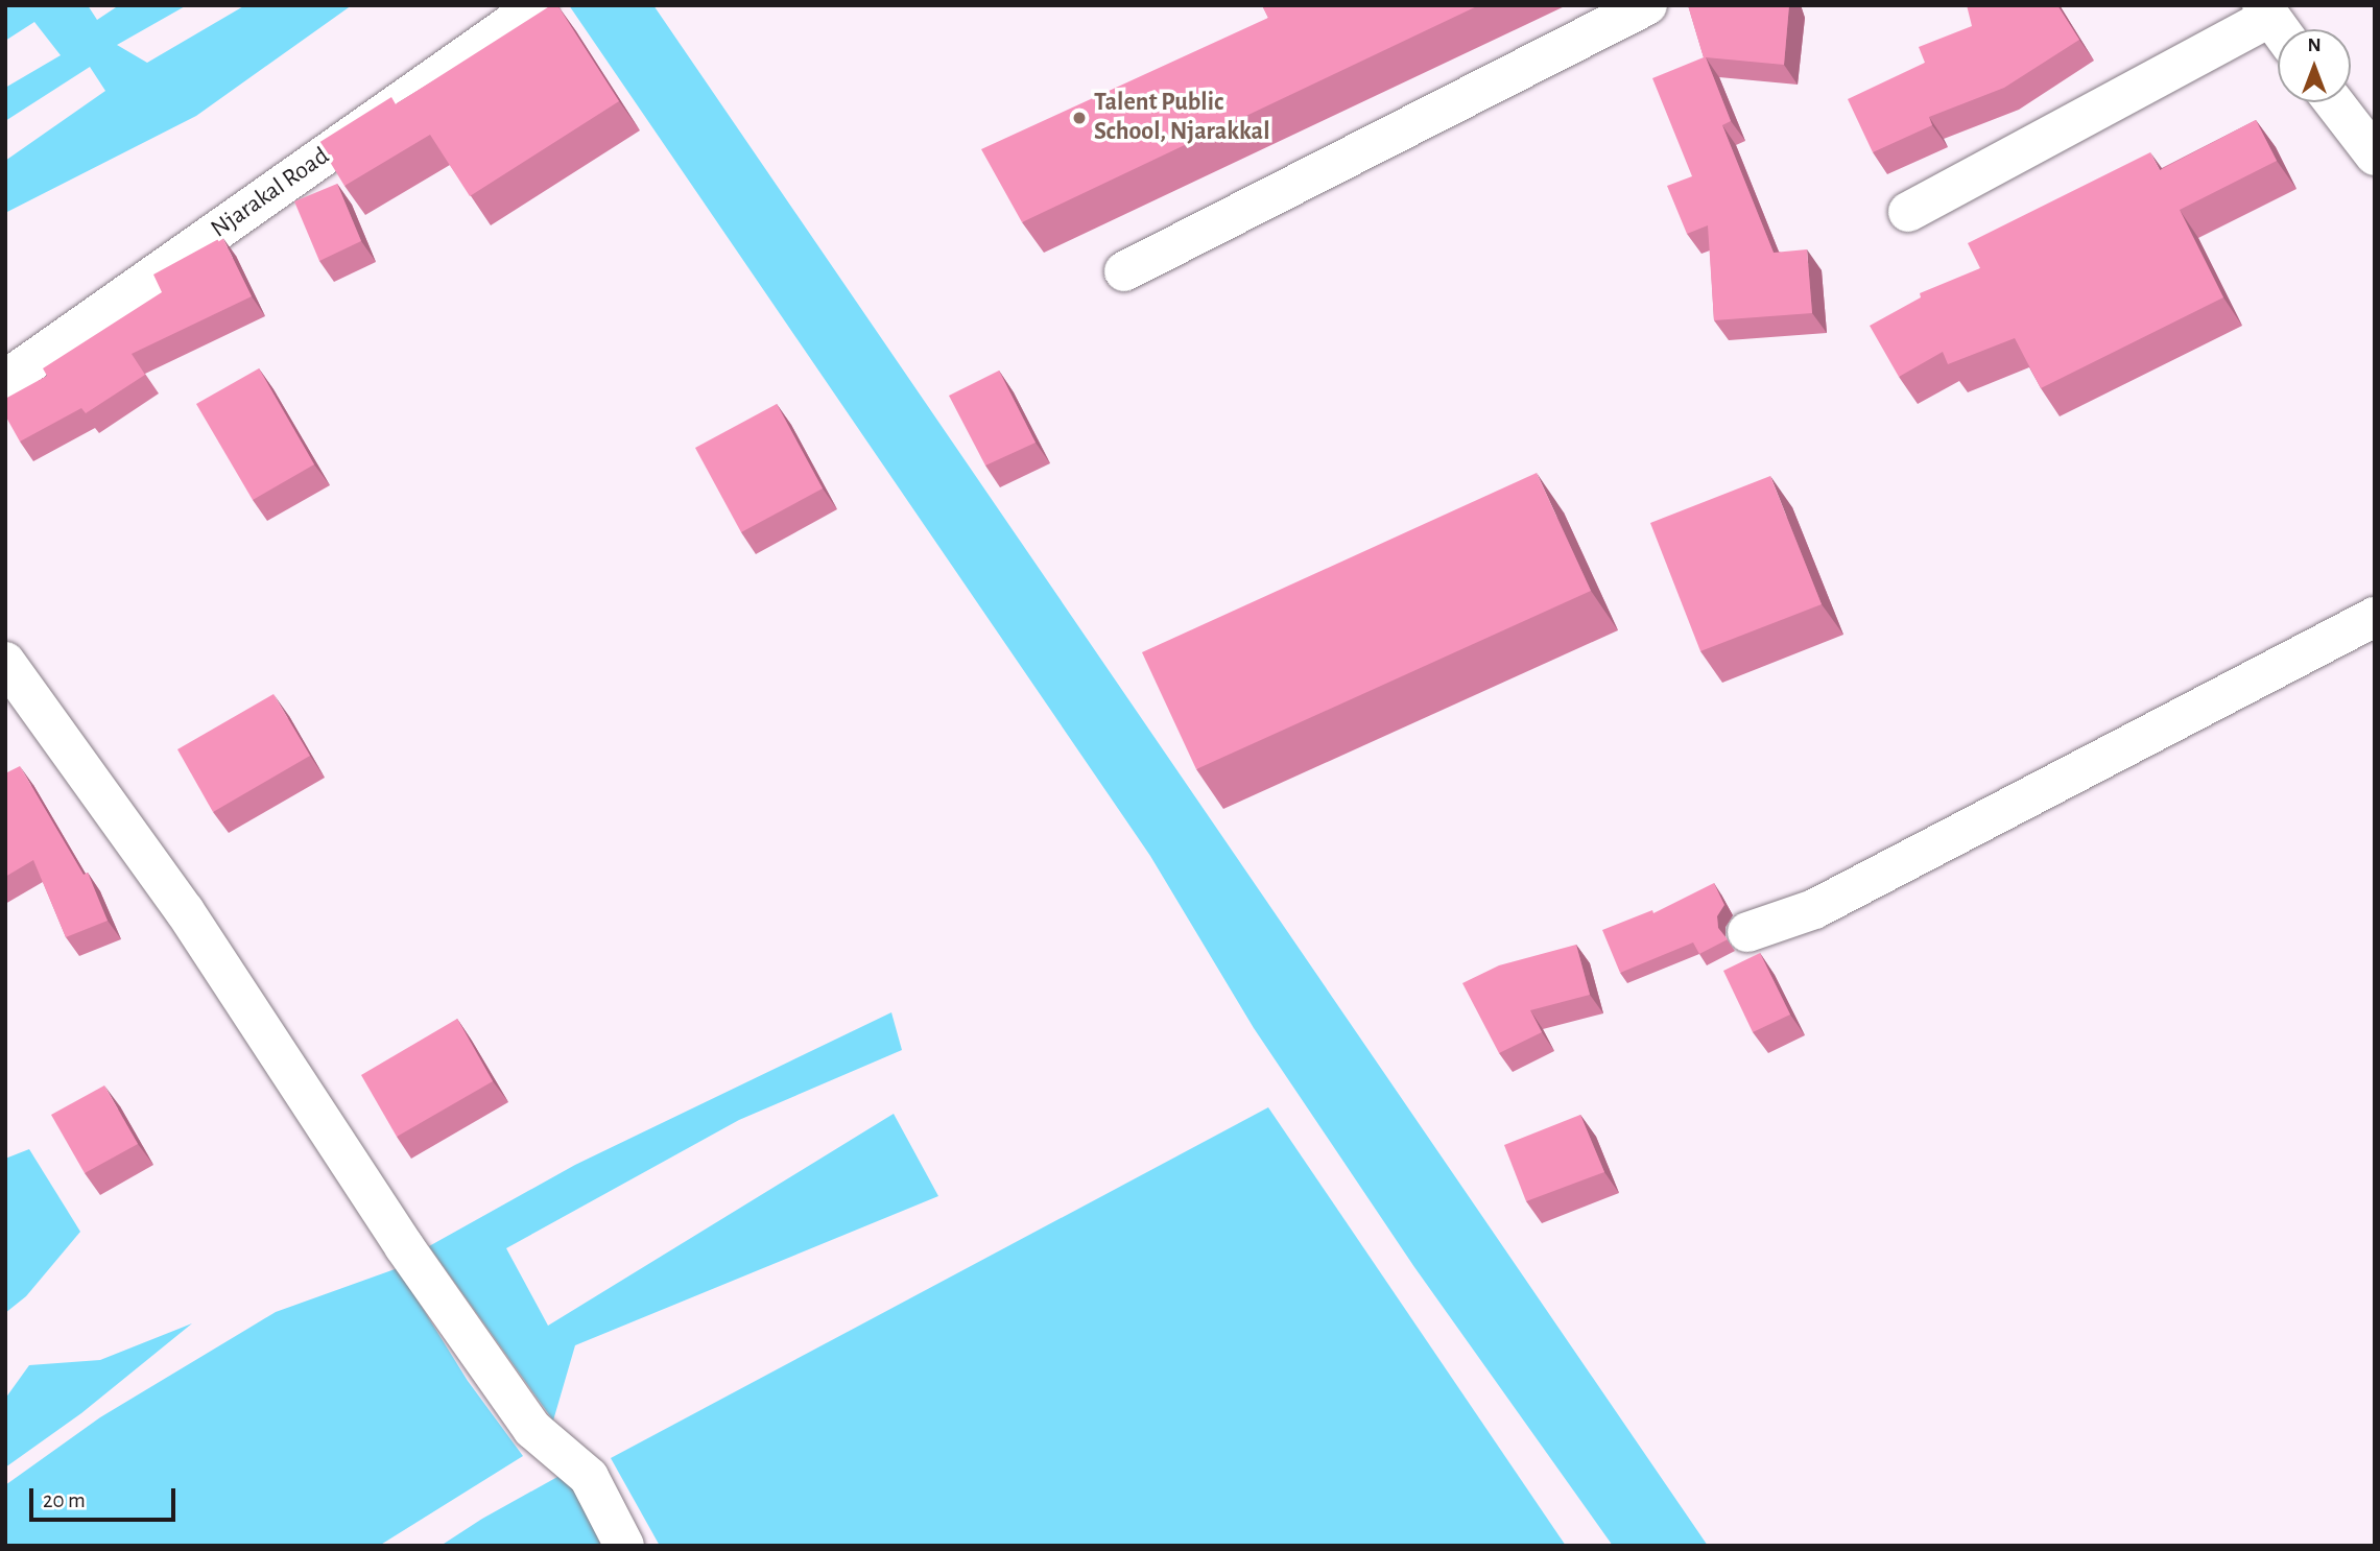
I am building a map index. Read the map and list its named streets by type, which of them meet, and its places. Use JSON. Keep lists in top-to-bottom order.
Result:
{
  "streets": {
    "street": ["Njarakal Road"]
  },
  "places": ["Talent Public School, Njarakkal"],
  "scale_bar": "20 m",
  "north": "top"
}
